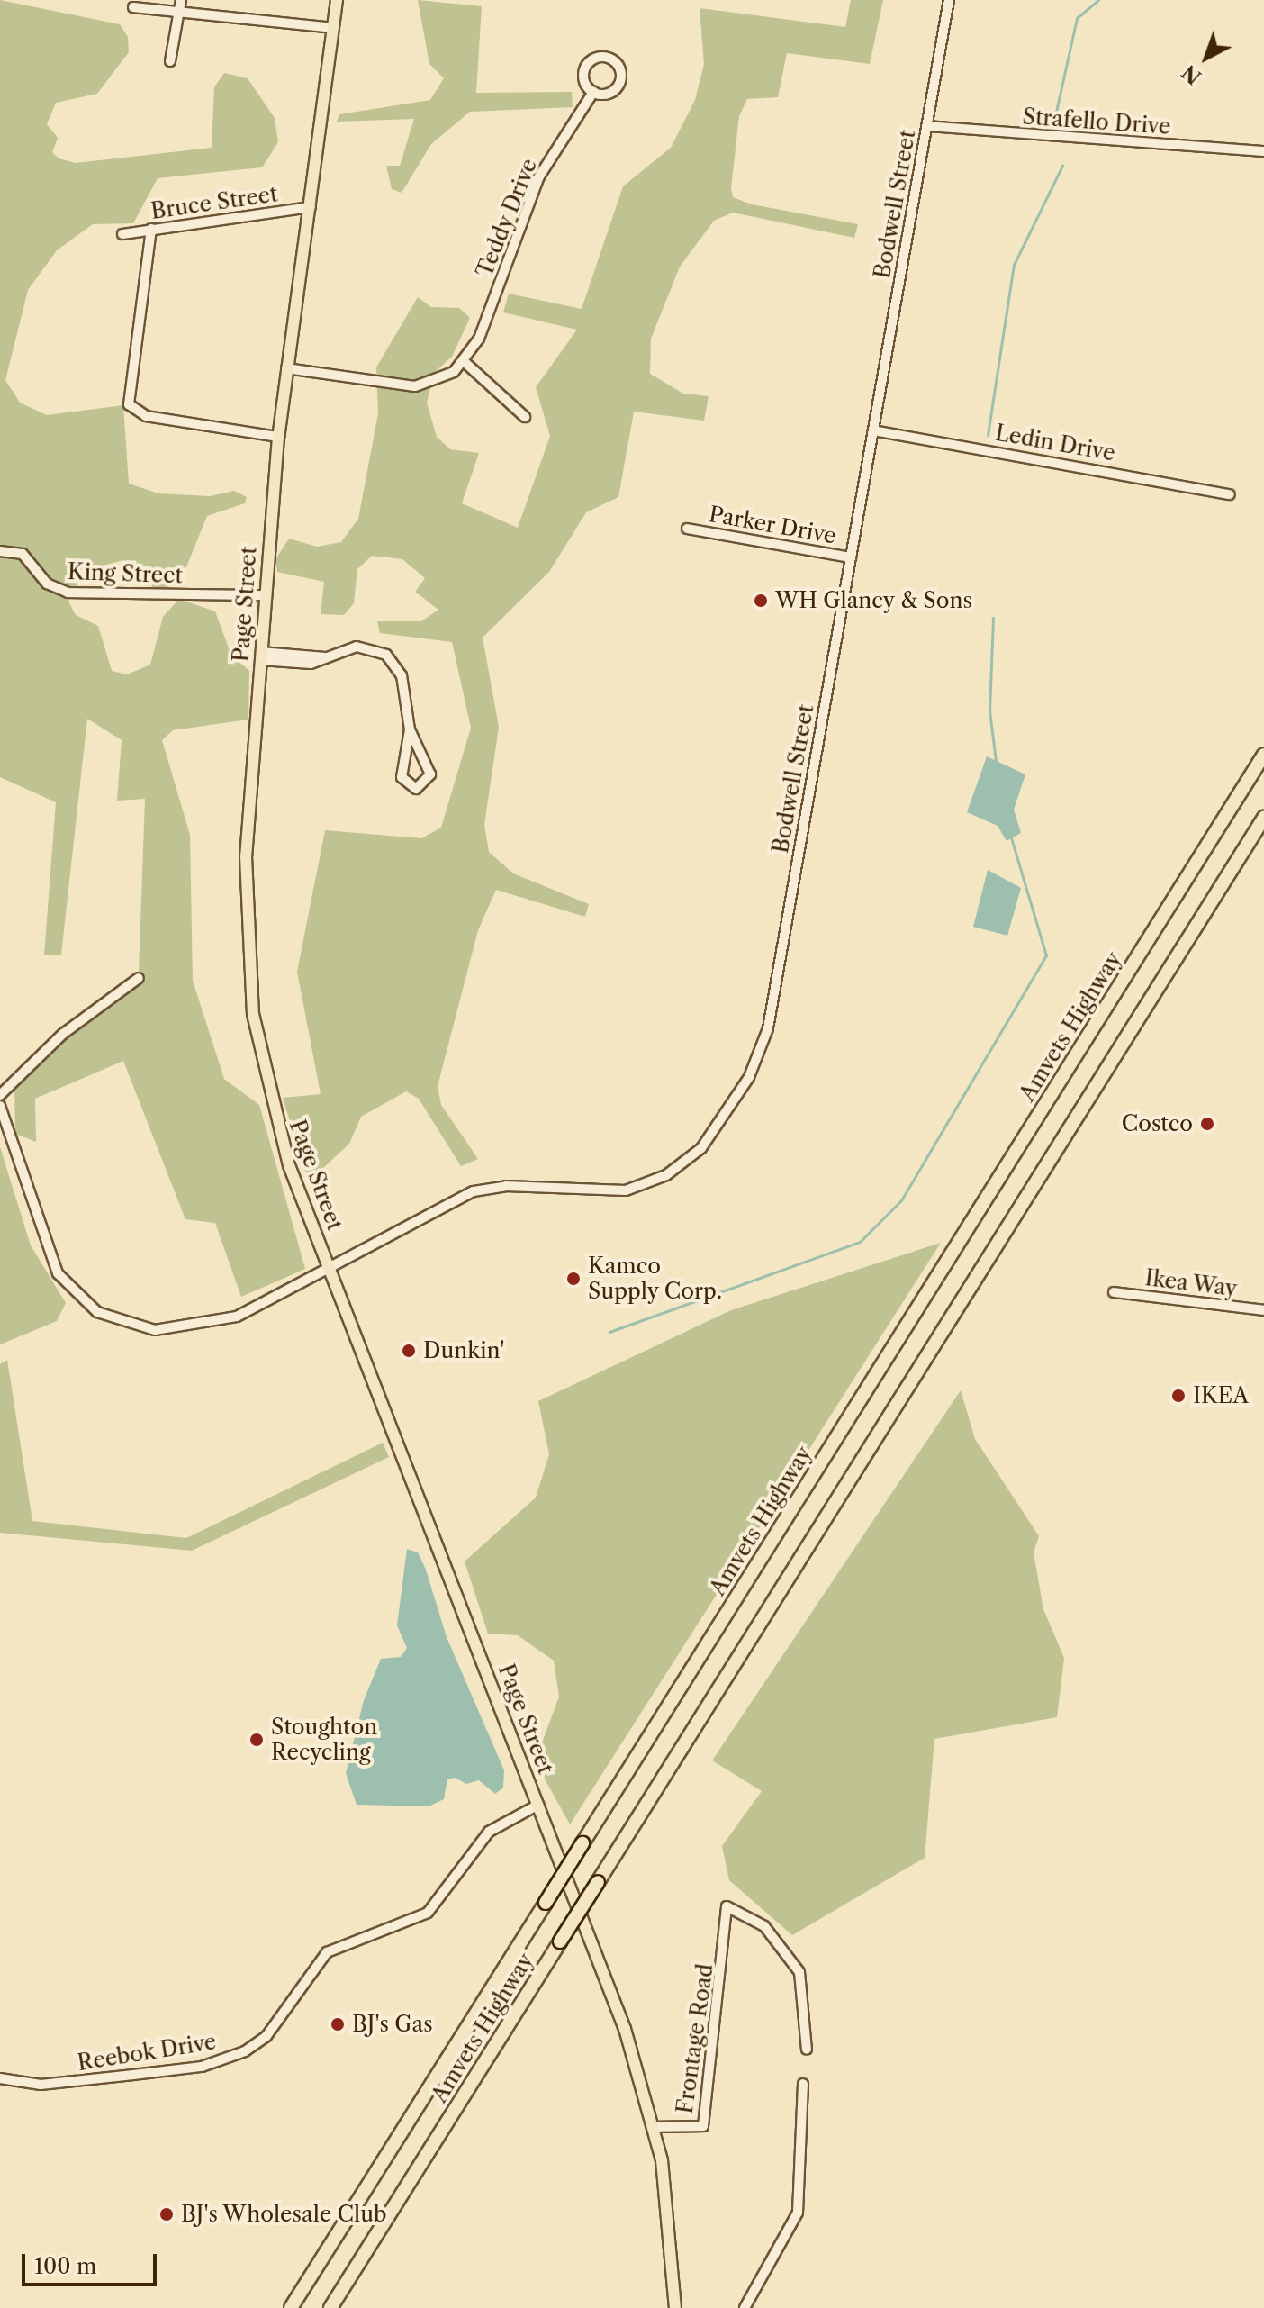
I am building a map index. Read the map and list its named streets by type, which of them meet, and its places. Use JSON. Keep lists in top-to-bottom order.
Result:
{
  "streets": {
    "highway": ["Amvets Highway"],
    "main road": ["Page Street"],
    "street": [
      "Strafello Drive",
      "Bruce Street",
      "Bodwell Street",
      "Teddy Drive",
      "Ledin Drive",
      "Parker Drive",
      "King Street",
      "Ikea Way",
      "Frontage Road",
      "Reebok Drive"
    ]
  },
  "crossings": [
    ["Strafello Drive", "Bodwell Street"],
    ["Bruce Street", "Page Street"],
    ["Bodwell Street", "Ledin Drive"],
    ["Bodwell Street", "Parker Drive"],
    ["Bodwell Street", "Page Street"],
    ["King Street", "Page Street"],
    ["Page Street", "Frontage Road"],
    ["Page Street", "Reebok Drive"]
  ],
  "places": [
    "WH Glancy & Sons",
    "Costco",
    "Kamco Supply Corp.",
    "Dunkin'",
    "IKEA",
    "Stoughton Recycling",
    "BJ's Gas",
    "BJ's Wholesale Club"
  ],
  "scale_bar": "100 m",
  "north": "bottom left"
}
